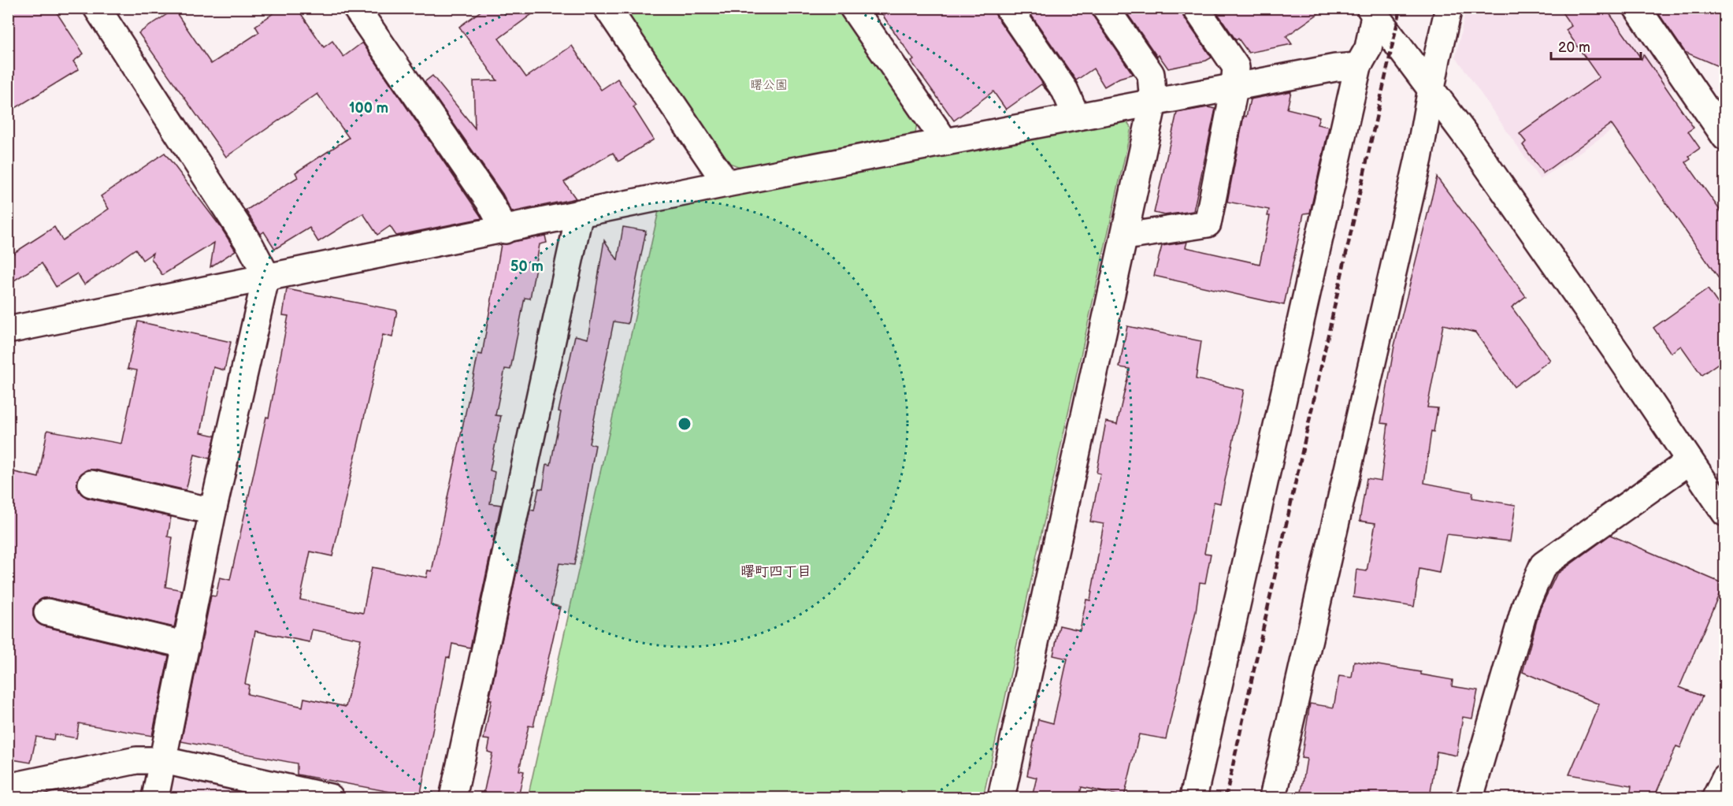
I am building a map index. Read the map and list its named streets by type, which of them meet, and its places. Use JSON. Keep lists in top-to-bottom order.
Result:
{
  "districts": ["曙町四丁目"],
  "parks": ["曙公園"],
  "scale_bar": "20 m",
  "rings": ["100 m", "50 m"]
}
